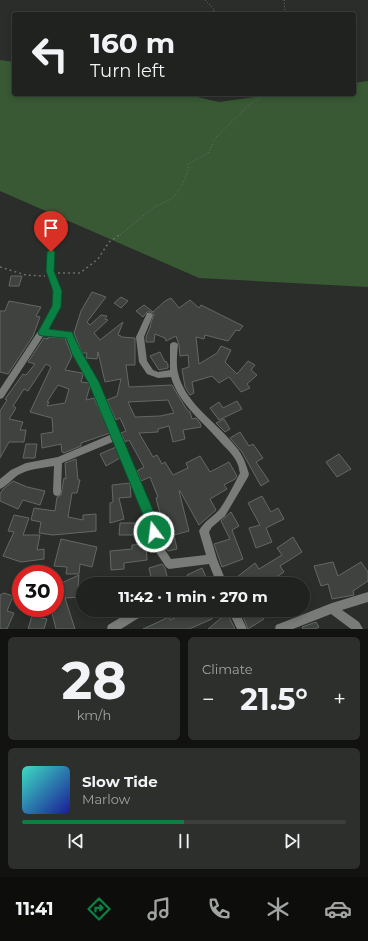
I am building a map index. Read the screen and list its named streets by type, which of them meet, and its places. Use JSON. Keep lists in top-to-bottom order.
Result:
{
  "page": {
    "turn": ["160 m", "Turn left"],
    "limit": "30",
    "trip": "11:42 · 1 min · 270 m",
    "tile": [
      ["28", "km/h"],
      "Climate"
    ],
    "heat": ["−", "21.5°", "+"],
    "song": ["Slow Tide", "Marlow"],
    "tabs": "11:41"
  }
}
